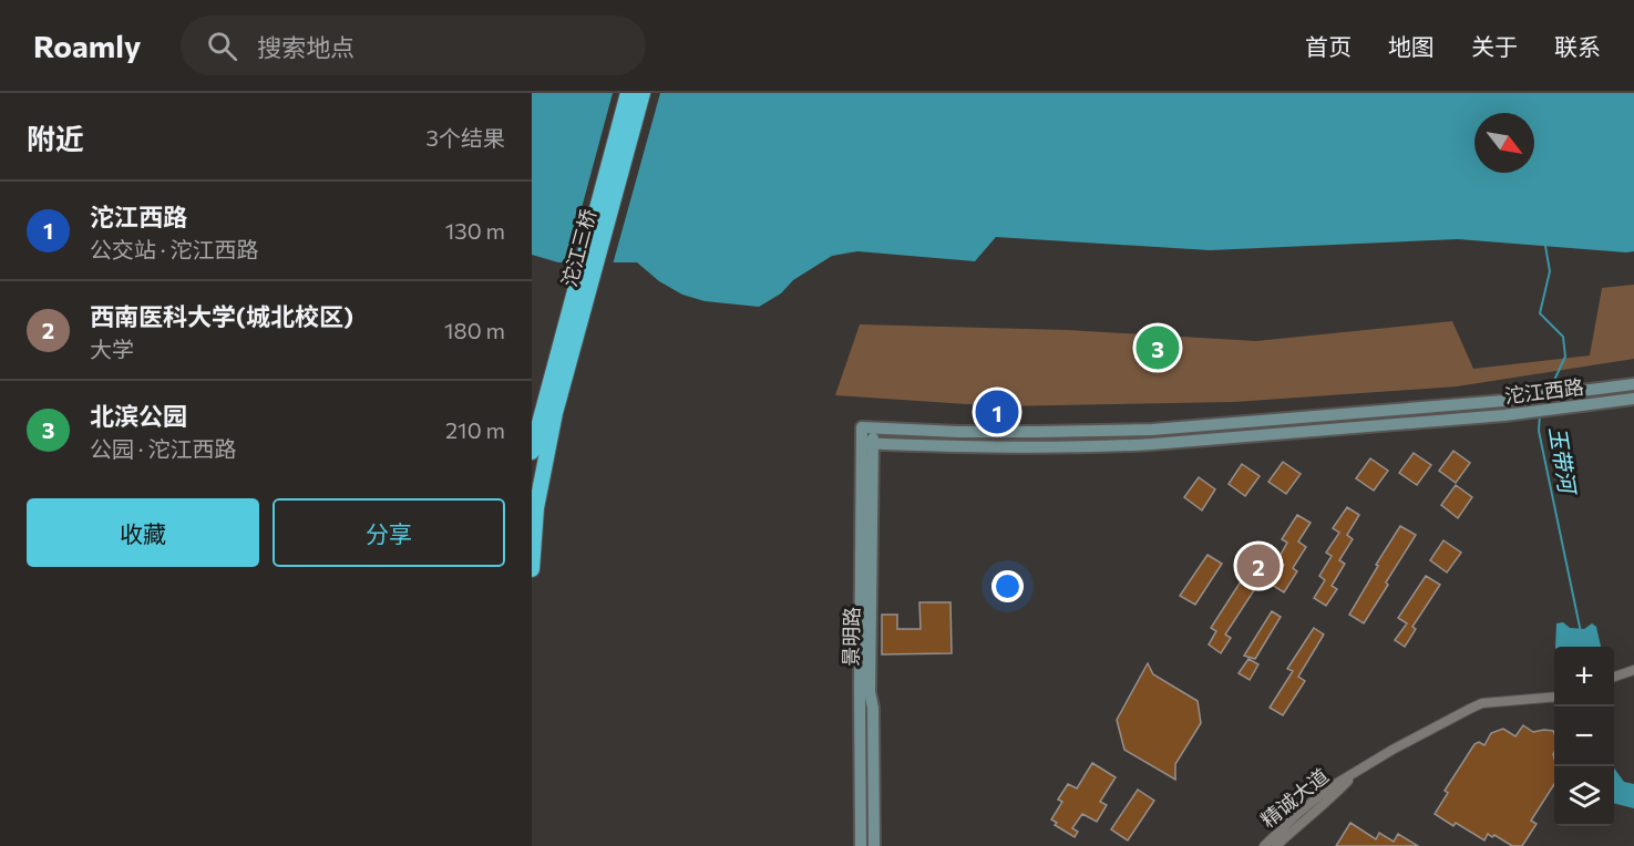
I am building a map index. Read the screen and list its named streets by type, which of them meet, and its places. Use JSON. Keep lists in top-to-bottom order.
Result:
{
  "streets": {
    "highway": ["沱江三桥"],
    "main road": ["沱江西路", "景明路"],
    "street": ["精诚大道"]
  },
  "crossings": [
    ["沱江西路", "景明路"]
  ],
  "water": ["玉带河"],
  "north": "bottom right",
  "page": {
    "header": "Roamly",
    "search": "搜索地点",
    "nav": [
      "首页",
      "地图",
      "关于",
      "联系"
    ],
    "heading": ["附近", "3个结果"],
    "list": [
      {
        "mark": "1",
        "name": "沱江西路",
        "note": "公交站 · 沱江西路",
        "value": "130 m"
      },
      {
        "mark": "2",
        "name": "西南医科大学(城北校区)",
        "note": "大学",
        "value": "180 m"
      },
      {
        "mark": "3",
        "name": "北滨公园",
        "note": "公园 · 沱江西路",
        "value": "210 m"
      }
    ],
    "pins": ["3", "1", "2"],
    "buttons": ["收藏", "分享"],
    "map_buttons": ["+", "−"]
  }
}
